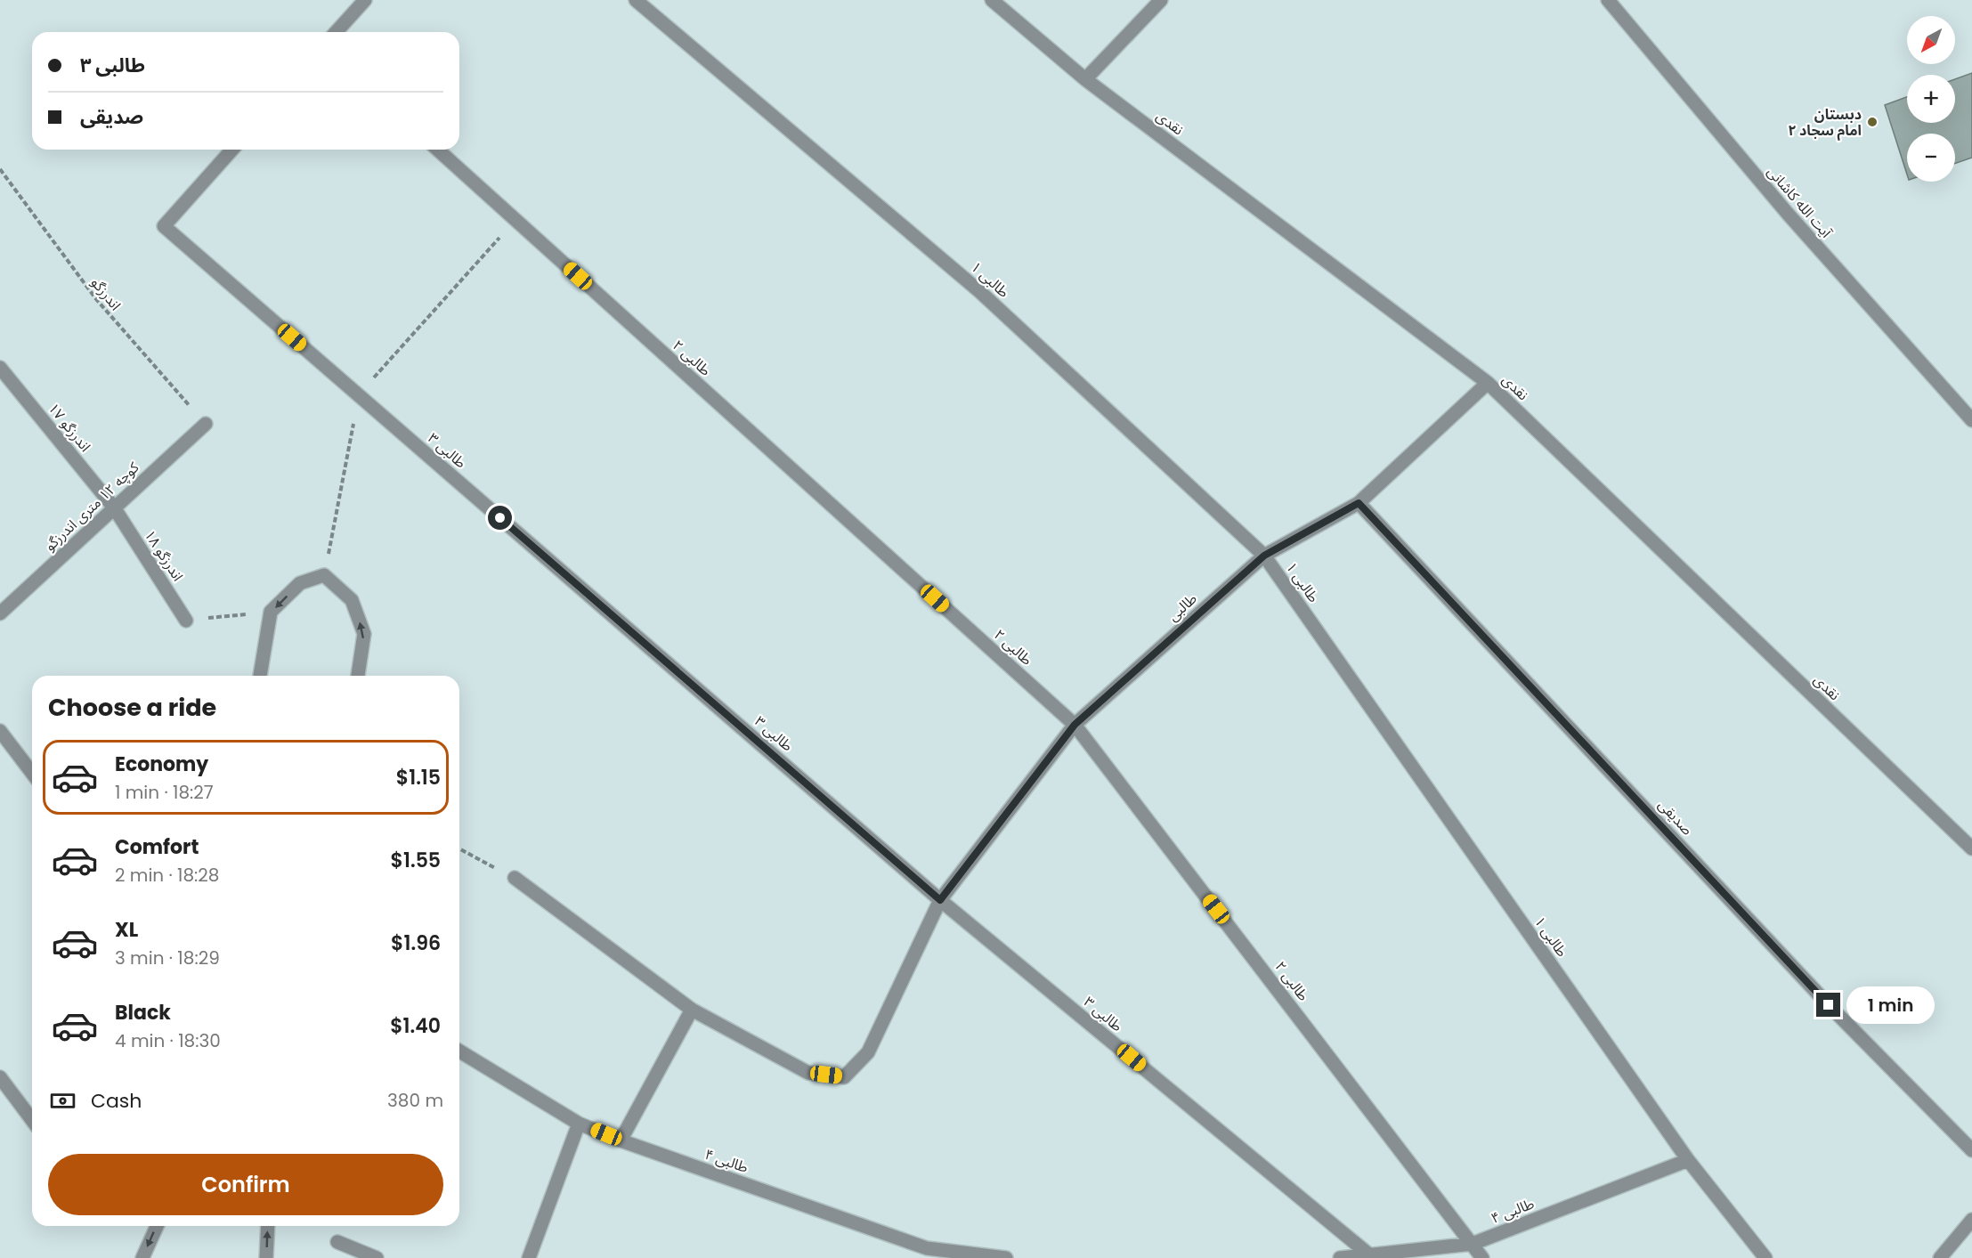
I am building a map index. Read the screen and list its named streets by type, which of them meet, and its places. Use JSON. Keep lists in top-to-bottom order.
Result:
{
  "streets": {
    "street": [
      "نقدی",
      "آیت الله کاشانی",
      "طالبی ۱",
      "طالبی ۲",
      "اندرزگو ۱۷",
      "طالبی ۳",
      "کوچه ۱۲ متری اندرزگو",
      "اندرزگو ۱۸",
      "طالبی",
      "صدیقی",
      "طالبی ۴"
    ],
    "path": ["اندرزگو"]
  },
  "crossings": [
    ["نقدی", "طالبی"],
    ["طالبی ۱", "طالبی"],
    ["طالبی ۱", "طالبی ۴"],
    ["اندرزگو", "کوچه ۱۲ متری اندرزگو"],
    ["طالبی ۲", "طالبی"],
    ["طالبی ۲", "طالبی ۴"],
    ["اندرزگو ۱۷", "کوچه ۱۲ متری اندرزگو"],
    ["اندرزگو ۱۷", "اندرزگو ۱۸"],
    ["طالبی ۳", "طالبی"],
    ["طالبی ۳", "طالبی ۴"],
    ["کوچه ۱۲ متری اندرزگو", "اندرزگو ۱۸"],
    ["طالبی", "صدیقی"]
  ],
  "places": ["دبستان امام سجاد ۲"],
  "north": "bottom left",
  "page": {
    "map_buttons": ["+", "−"],
    "banner": ["طالبی ۳", "صدیقی"],
    "heading": "Choose a ride",
    "list": [
      {
        "name": "Economy",
        "note": "1 min · 18:27",
        "value": "$1.15"
      },
      {
        "name": "Comfort",
        "note": "2 min · 18:28",
        "value": "$1.55"
      },
      {
        "name": "XL",
        "note": "3 min · 18:29",
        "value": "$1.96"
      },
      {
        "name": "Black",
        "note": "4 min · 18:30",
        "value": "$1.40"
      }
    ],
    "bubble": "1 min",
    "pay": ["Cash", "380 m"],
    "buttons": "Confirm"
  }
}
